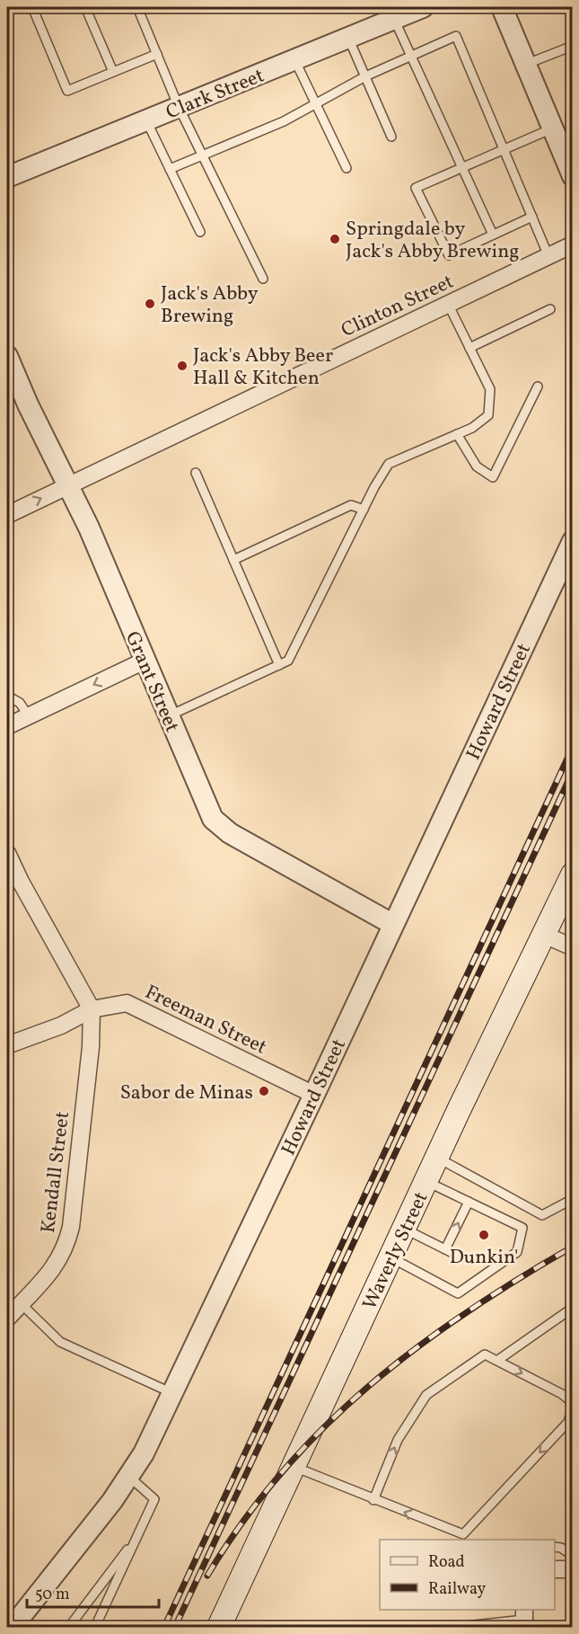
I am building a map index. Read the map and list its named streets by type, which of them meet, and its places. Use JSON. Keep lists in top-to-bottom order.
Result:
{
  "streets": {
    "main road": ["Waverly Street"],
    "street": [
      "Clark Street",
      "Clinton Street",
      "Grant Street",
      "Howard Street",
      "Freeman Street",
      "Kendall Street"
    ]
  },
  "crossings": [
    ["Clinton Street", "Grant Street"],
    ["Grant Street", "Howard Street"],
    ["Howard Street", "Freeman Street"],
    ["Freeman Street", "Kendall Street"]
  ],
  "places": [
    "Springdale by Jack's Abby Brewing",
    "Jack's Abby Brewing",
    "Jack's Abby Beer Hall & Kitchen",
    "Sabor de Minas",
    "Dunkin'"
  ],
  "legend": ["Road", "Railway"],
  "scale_bar": "50 m"
}
